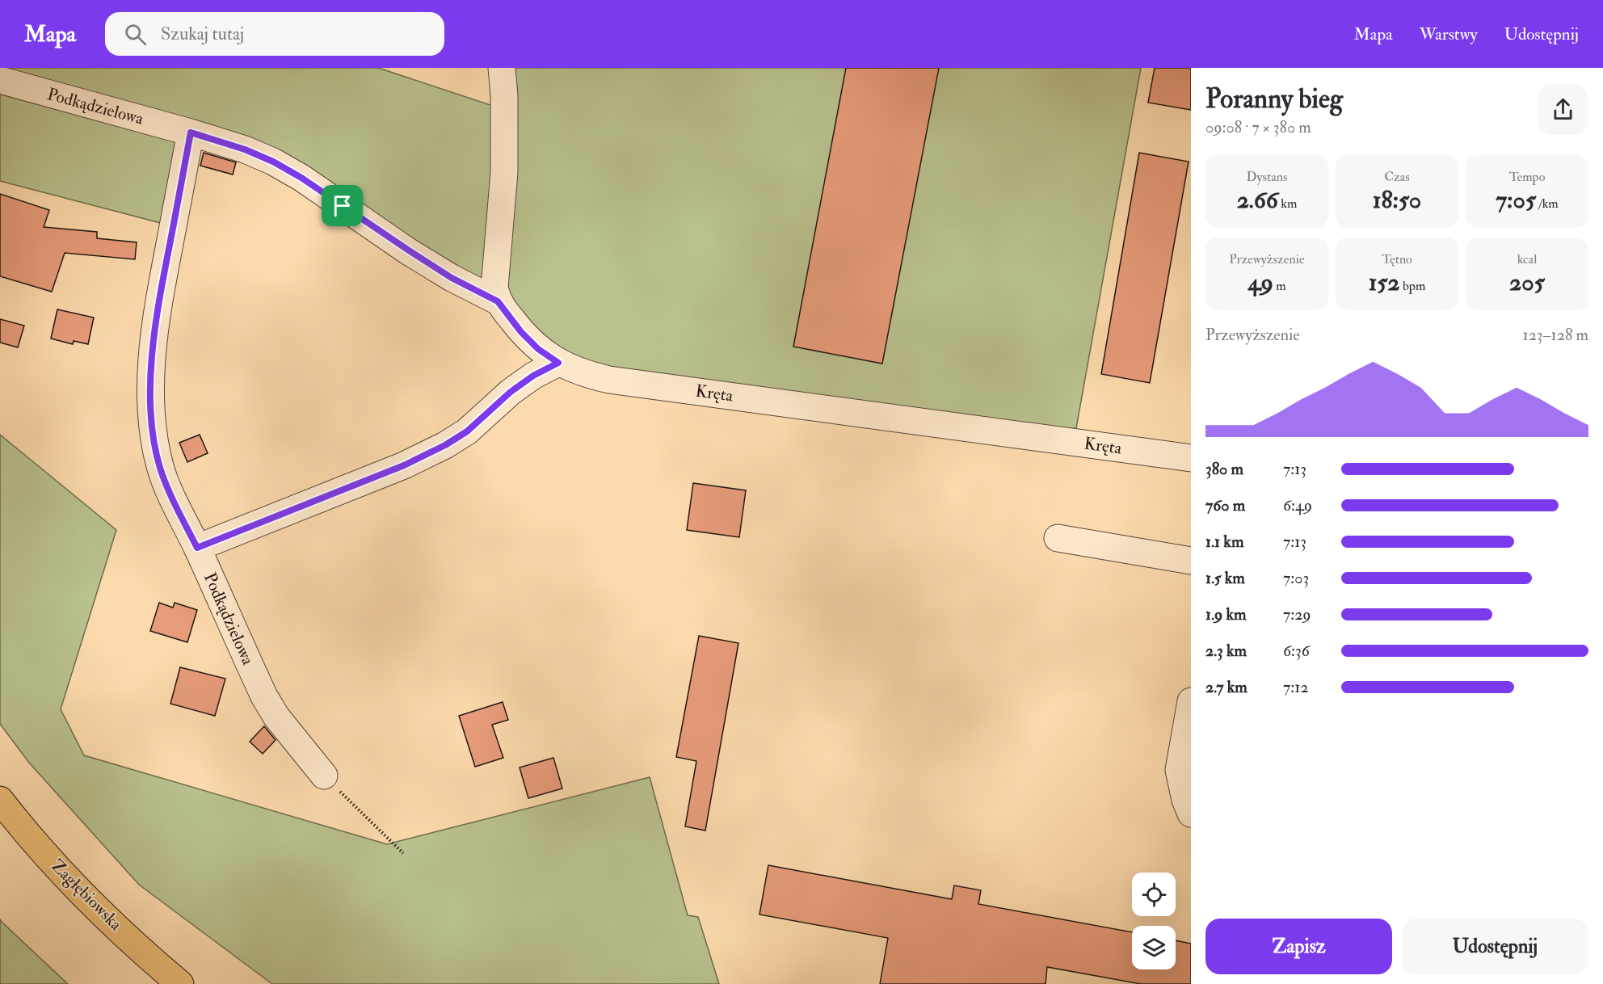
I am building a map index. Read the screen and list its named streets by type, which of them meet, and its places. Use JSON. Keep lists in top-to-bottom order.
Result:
{
  "streets": {
    "main road": ["Zagłębiowska"],
    "street": ["Podkądzielowa", "Kręta"]
  },
  "crossings": [
    ["Podkądzielowa", "Kręta"]
  ],
  "page": {
    "header": "Mapa",
    "search": "Szukaj tutaj",
    "nav": ["Mapa", "Warstwy", "Udostępnij"],
    "heading": ["Poranny bieg", "09:08 · 7 × 380 m"],
    "stats": [
      ["Dystans", "2.66 km"],
      ["Czas", "18:50"],
      ["Tempo", "7:05 /km"],
      ["Przewyższenie", "49 m"],
      ["Tętno", "152 bpm"],
      ["kcal", "205"]
    ],
    "chart": ["Przewyższenie", "123–128 m"],
    "list": [
      {
        "name": "380 m",
        "note": "7:13"
      },
      {
        "name": "760 m",
        "note": "6:49"
      },
      {
        "name": "1.1 km",
        "note": "7:13"
      },
      {
        "name": "1.5 km",
        "note": "7:03"
      },
      {
        "name": "1.9 km",
        "note": "7:29"
      },
      {
        "name": "2.3 km",
        "note": "6:36"
      },
      {
        "name": "2.7 km",
        "note": "7:12"
      }
    ],
    "buttons": ["Zapisz", "Udostępnij"]
  }
}
